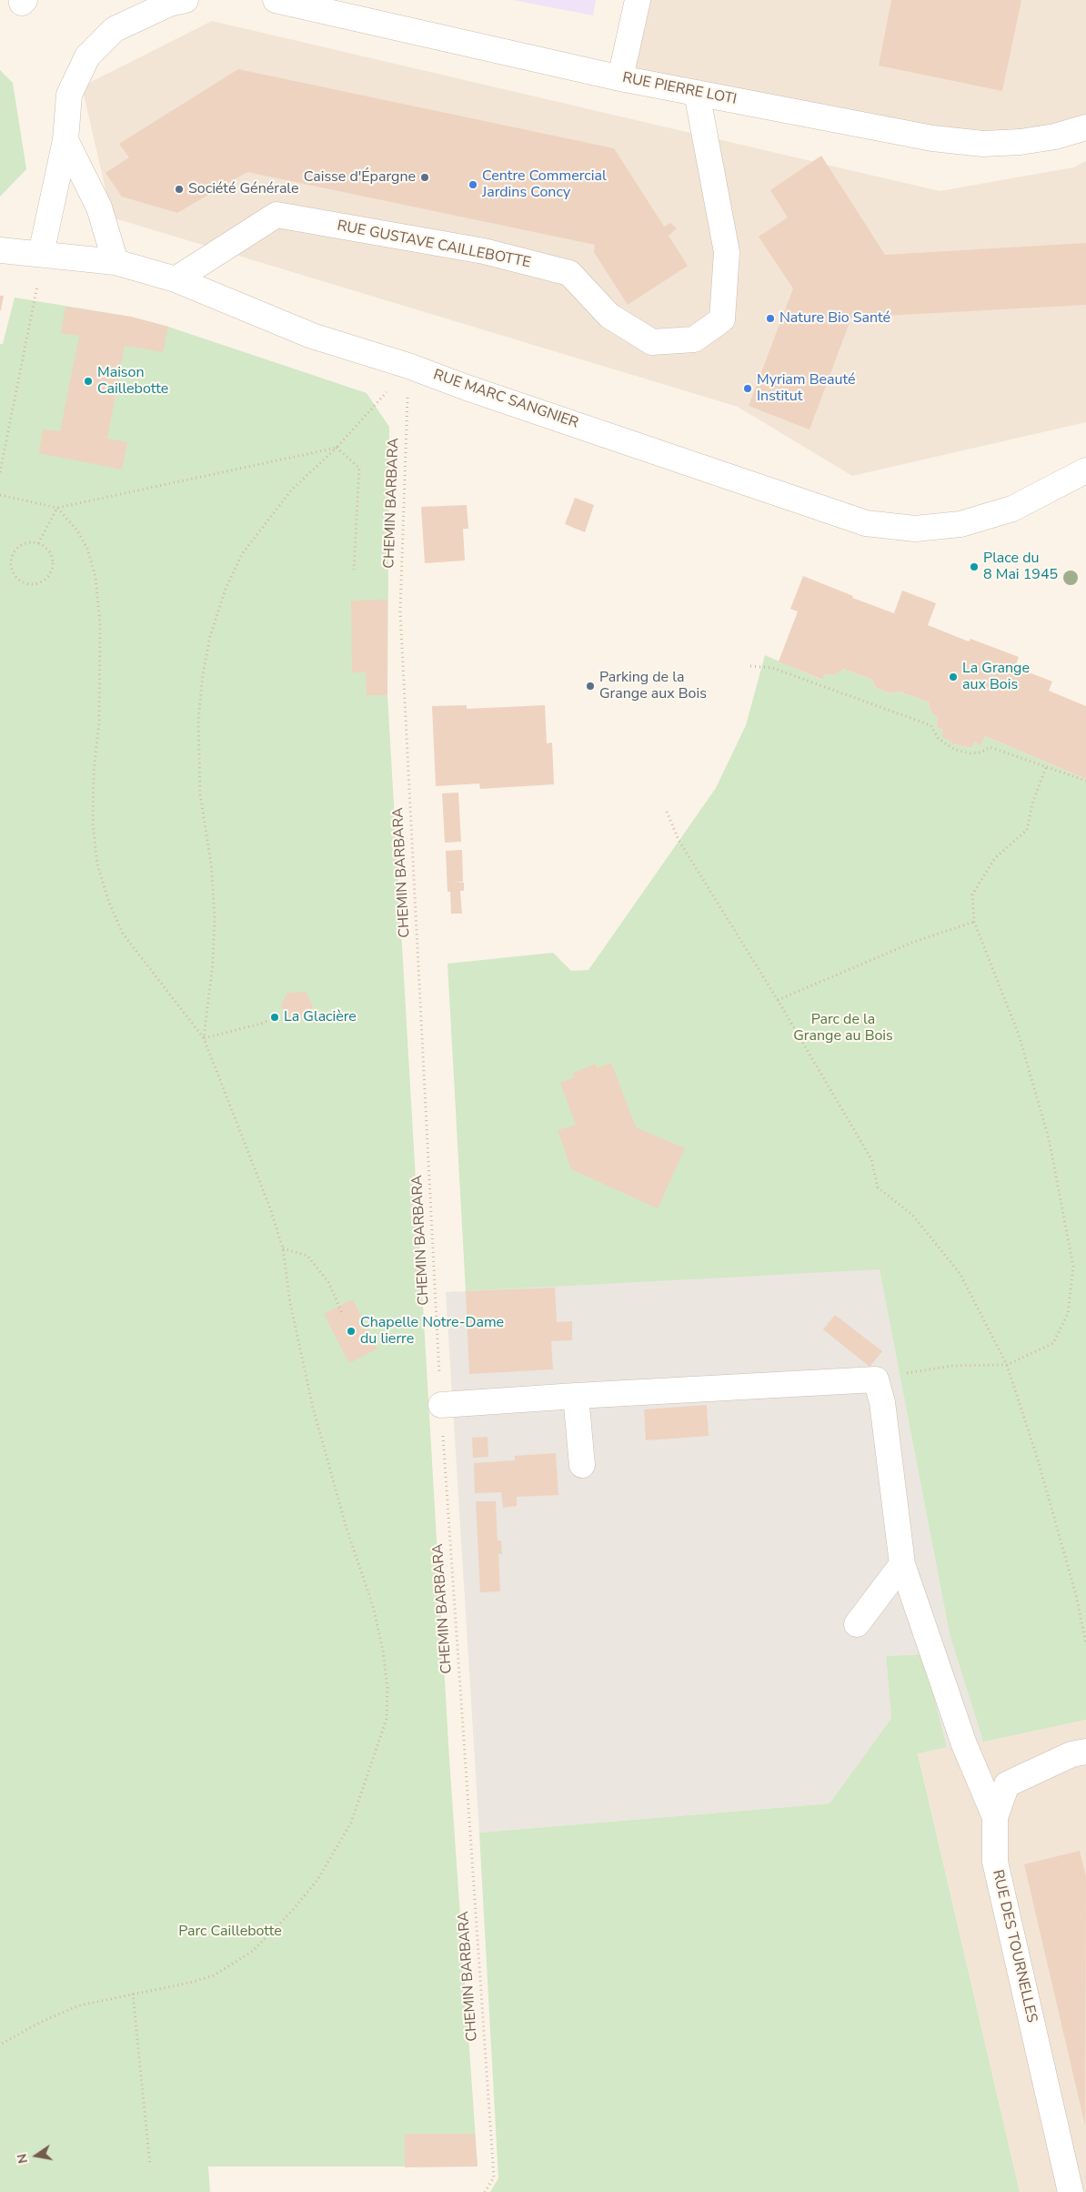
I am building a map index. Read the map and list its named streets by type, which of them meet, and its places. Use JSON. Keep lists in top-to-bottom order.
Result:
{
  "streets": {
    "street": [
      "RUE PIERRE LOTI",
      "RUE GUSTAVE CAILLEBOTTE",
      "RUE MARC SANGNIER",
      "RUE DES TOURNELLES"
    ],
    "path": ["CHEMIN BARBARA"]
  },
  "crossings": [
    ["RUE PIERRE LOTI", "RUE GUSTAVE CAILLEBOTTE"],
    ["RUE GUSTAVE CAILLEBOTTE", "RUE MARC SANGNIER"],
    ["RUE MARC SANGNIER", "CHEMIN BARBARA"]
  ],
  "parks": ["Parc de la Grange au Bois", "Parc Caillebotte"],
  "places": [
    "Caisse d'Épargne",
    "Centre Commercial Jardins Concy",
    "Société Générale",
    "Nature Bio Santé",
    "Maison Caillebotte",
    "Myriam Beauté Institut",
    "Place du 8 Mai 1945",
    "La Grange aux Bois",
    "Parking de la Grange aux Bois",
    "La Glacière",
    "Chapelle Notre-Dame du lierre"
  ],
  "north": "left"
}
